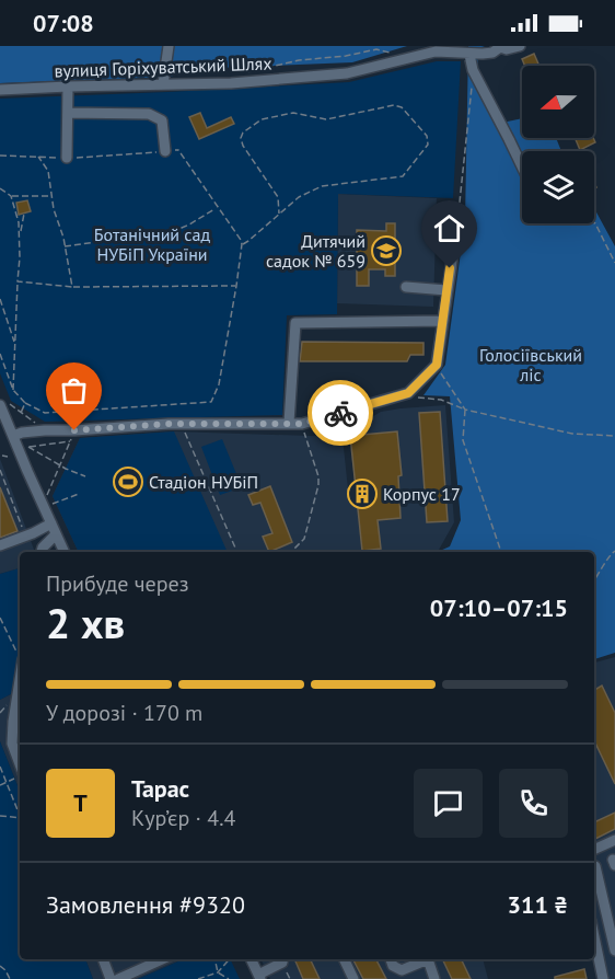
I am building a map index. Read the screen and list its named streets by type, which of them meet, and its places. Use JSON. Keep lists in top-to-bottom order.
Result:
{
  "streets": {
    "street": ["вулиця Горіхуватський Шлях"]
  },
  "parks": ["Ботанічний сад НУБіП України", "Голосіївський ліс"],
  "places": {
    "school or university": ["Дитячий садок № 659"],
    "sports": ["Стадіон НУБіП"],
    "building": ["Корпус 17"]
  },
  "north": "left",
  "page": {
    "status": "07:08",
    "heading": ["2 хв", "Прибуде через", "07:10–07:15"],
    "panel": [
      "Тарас",
      "Кур’єр · 4.4",
      "Замовлення #9320",
      "311 ₴"
    ],
    "bar": "У дорозі · 170 m",
    "round": "Т"
  }
}
